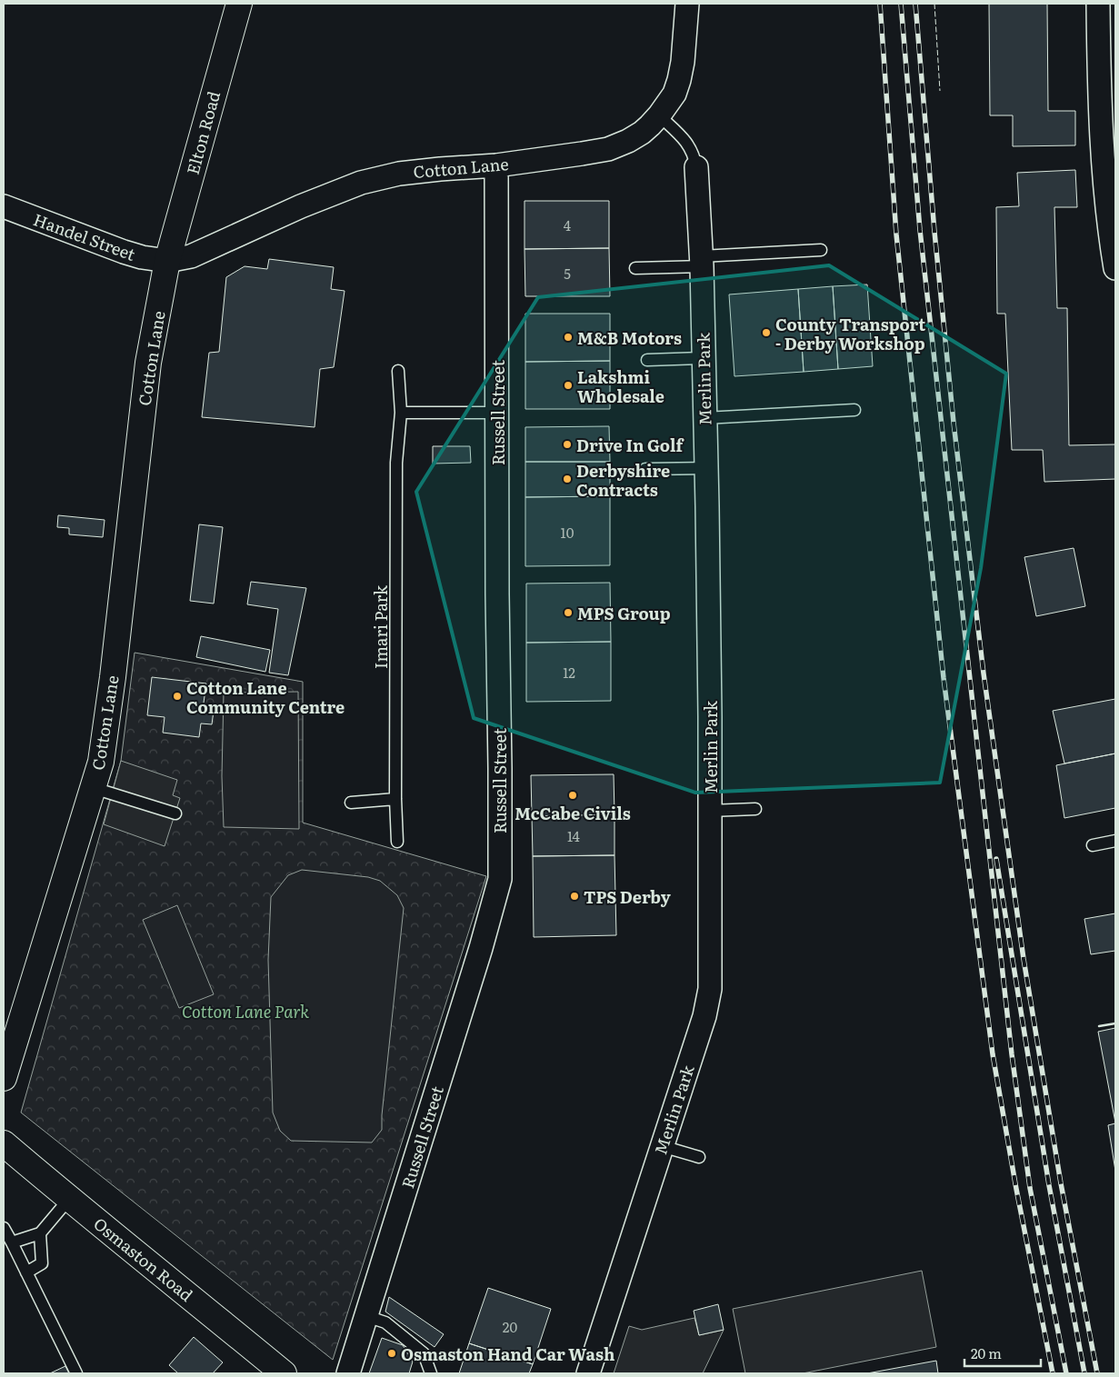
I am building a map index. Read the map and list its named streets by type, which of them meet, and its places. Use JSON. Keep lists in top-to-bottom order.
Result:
{
  "streets": {
    "street": [
      "Elton Road",
      "Cotton Lane",
      "Handel Street",
      "Merlin Park",
      "Russell Street",
      "Osmaston Road"
    ],
    "lane": ["Imari Park"]
  },
  "crossings": [
    ["Elton Road", "Cotton Lane"],
    ["Elton Road", "Handel Street"],
    ["Cotton Lane", "Handel Street"],
    ["Cotton Lane", "Merlin Park"],
    ["Cotton Lane", "Russell Street"]
  ],
  "parks": ["Cotton Lane Park"],
  "places": [
    "County Transport - Derby Workshop",
    "M&B Motors",
    "Lakshmi Wholesale",
    "Drive In Golf",
    "Derbyshire Contracts",
    "MPS Group",
    "Cotton Lane Community Centre",
    "McCabe Civils",
    "TPS Derby",
    "Osmaston Hand Car Wash"
  ],
  "house_numbers": [
    "4",
    "5",
    "10",
    "12",
    "14",
    "20"
  ],
  "scale_bar": "20 m"
}
